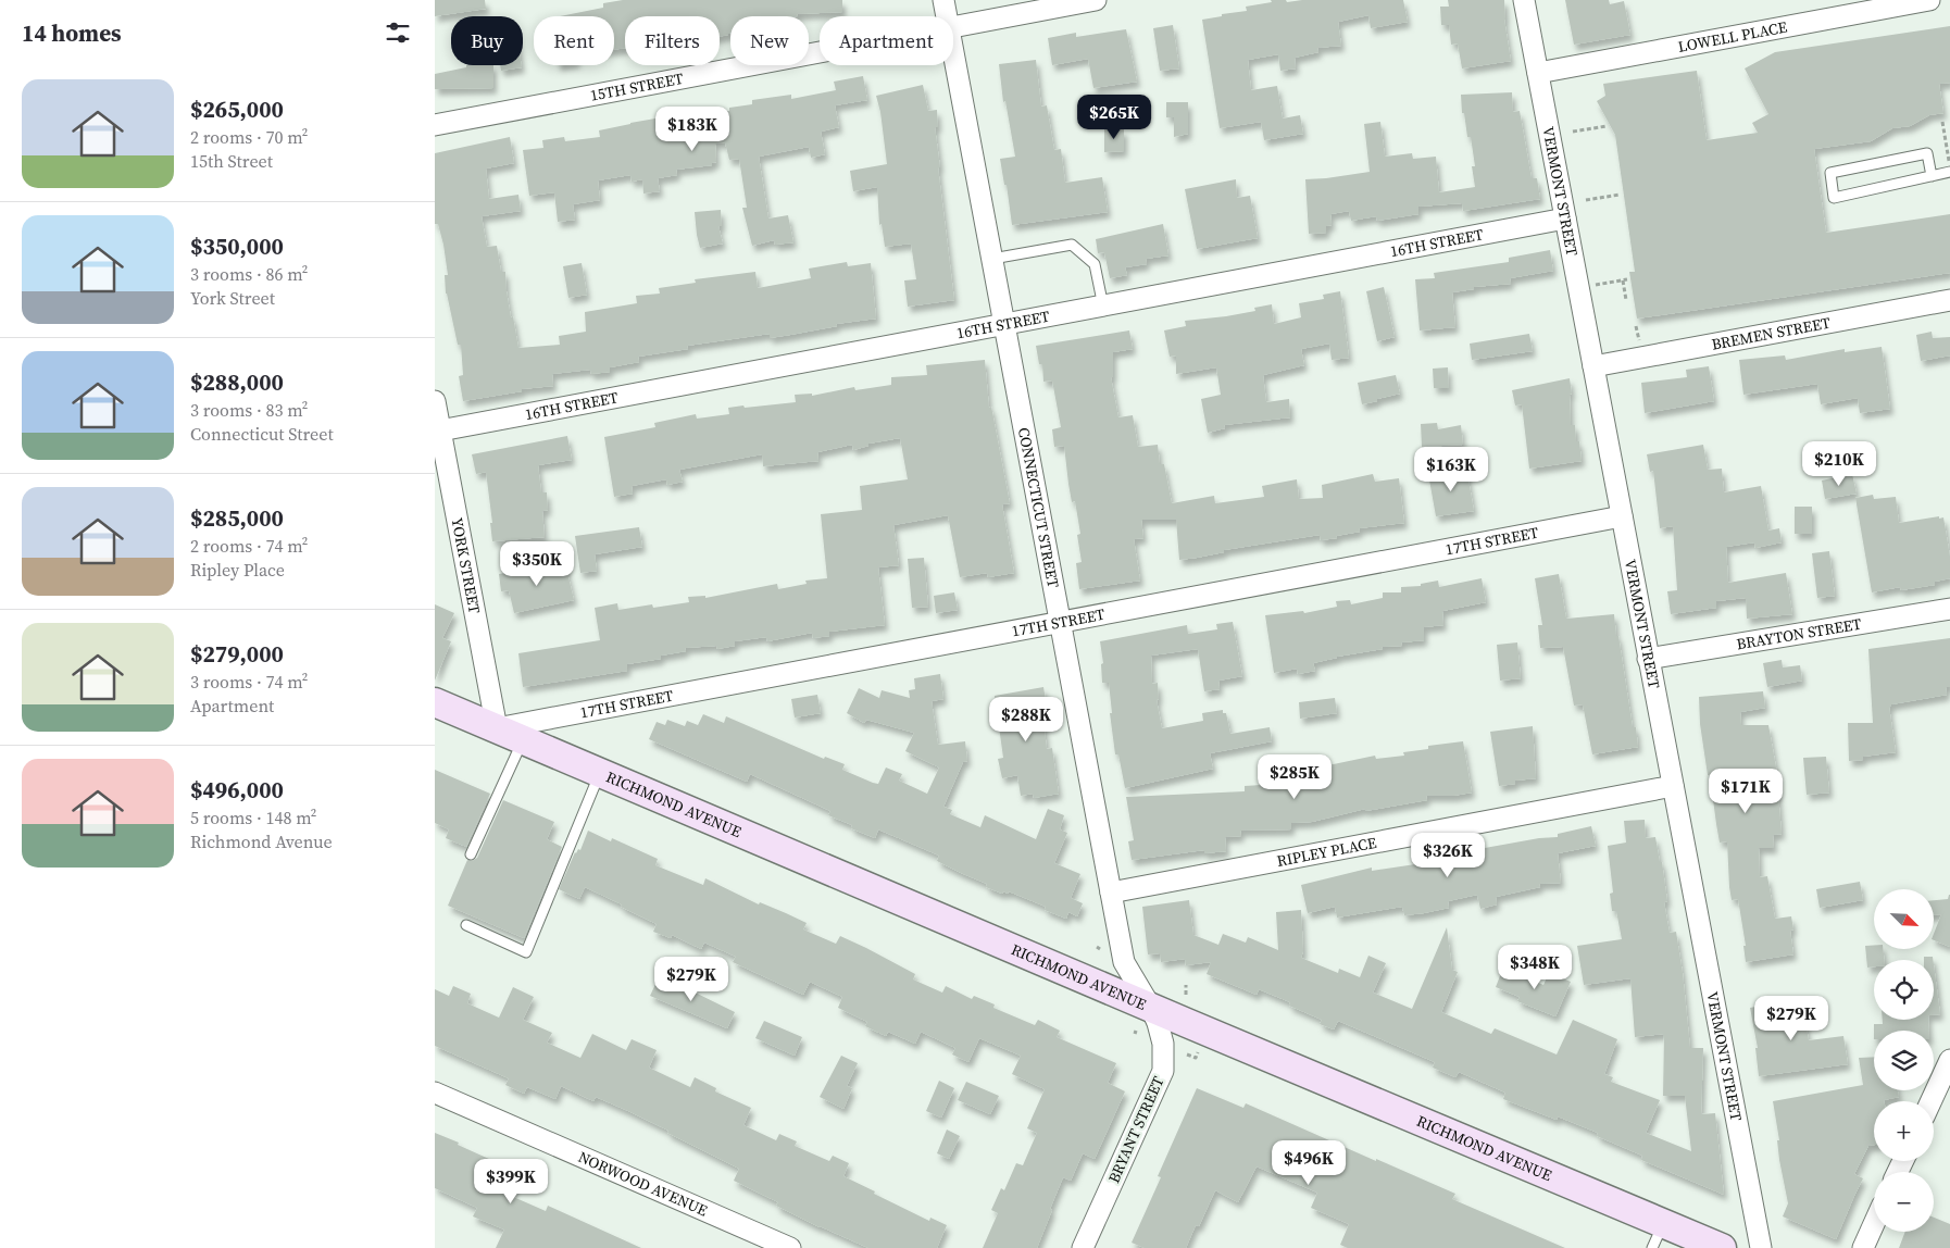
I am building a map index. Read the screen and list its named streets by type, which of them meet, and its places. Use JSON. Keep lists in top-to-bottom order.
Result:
{
  "streets": {
    "street": [
      "LOWELL PLACE",
      "15TH STREET",
      "VERMONT STREET",
      "16TH STREET",
      "BREMEN STREET",
      "CONNECTICUT STREET",
      "17TH STREET",
      "YORK STREET",
      "BRAYTON STREET",
      "RICHMOND AVENUE",
      "RIPLEY PLACE",
      "BRYANT STREET",
      "NORWOOD AVENUE"
    ]
  },
  "crossings": [
    ["LOWELL PLACE", "VERMONT STREET"],
    ["VERMONT STREET", "16TH STREET"],
    ["VERMONT STREET", "BREMEN STREET"],
    ["VERMONT STREET", "17TH STREET"],
    ["VERMONT STREET", "BRAYTON STREET"],
    ["VERMONT STREET", "RIPLEY PLACE"],
    ["16TH STREET", "CONNECTICUT STREET"],
    ["16TH STREET", "YORK STREET"],
    ["CONNECTICUT STREET", "17TH STREET"],
    ["CONNECTICUT STREET", "RICHMOND AVENUE"],
    ["CONNECTICUT STREET", "RIPLEY PLACE"],
    ["CONNECTICUT STREET", "BRYANT STREET"],
    ["17TH STREET", "YORK STREET"],
    ["17TH STREET", "RICHMOND AVENUE"],
    ["YORK STREET", "RICHMOND AVENUE"],
    ["RICHMOND AVENUE", "BRYANT STREET"]
  ],
  "north": "bottom right",
  "page": {
    "heading": "14 homes",
    "chip": [
      "Buy",
      "Rent",
      "Filters",
      "New",
      "Apartment"
    ],
    "list": [
      {
        "name": "$265,000",
        "note": "2 rooms · 70 m² · 15th Street"
      },
      {
        "name": "$350,000",
        "note": "3 rooms · 86 m² · York Street"
      },
      {
        "name": "$288,000",
        "note": "3 rooms · 83 m² · Connecticut Street"
      },
      {
        "name": "$285,000",
        "note": "2 rooms · 74 m² · Ripley Place"
      },
      {
        "name": "$279,000",
        "note": "3 rooms · 74 m² · Apartment"
      },
      {
        "name": "$496,000",
        "note": "5 rooms · 148 m² · Richmond Avenue"
      }
    ],
    "price": [
      "$265K",
      "$183K",
      "$210K",
      "$163K",
      "$350K",
      "$288K",
      "$285K",
      "$171K",
      "$326K",
      "$348K",
      "$279K",
      "$279K",
      "$496K",
      "$399K"
    ],
    "map_buttons": ["+", "−"]
  }
}
